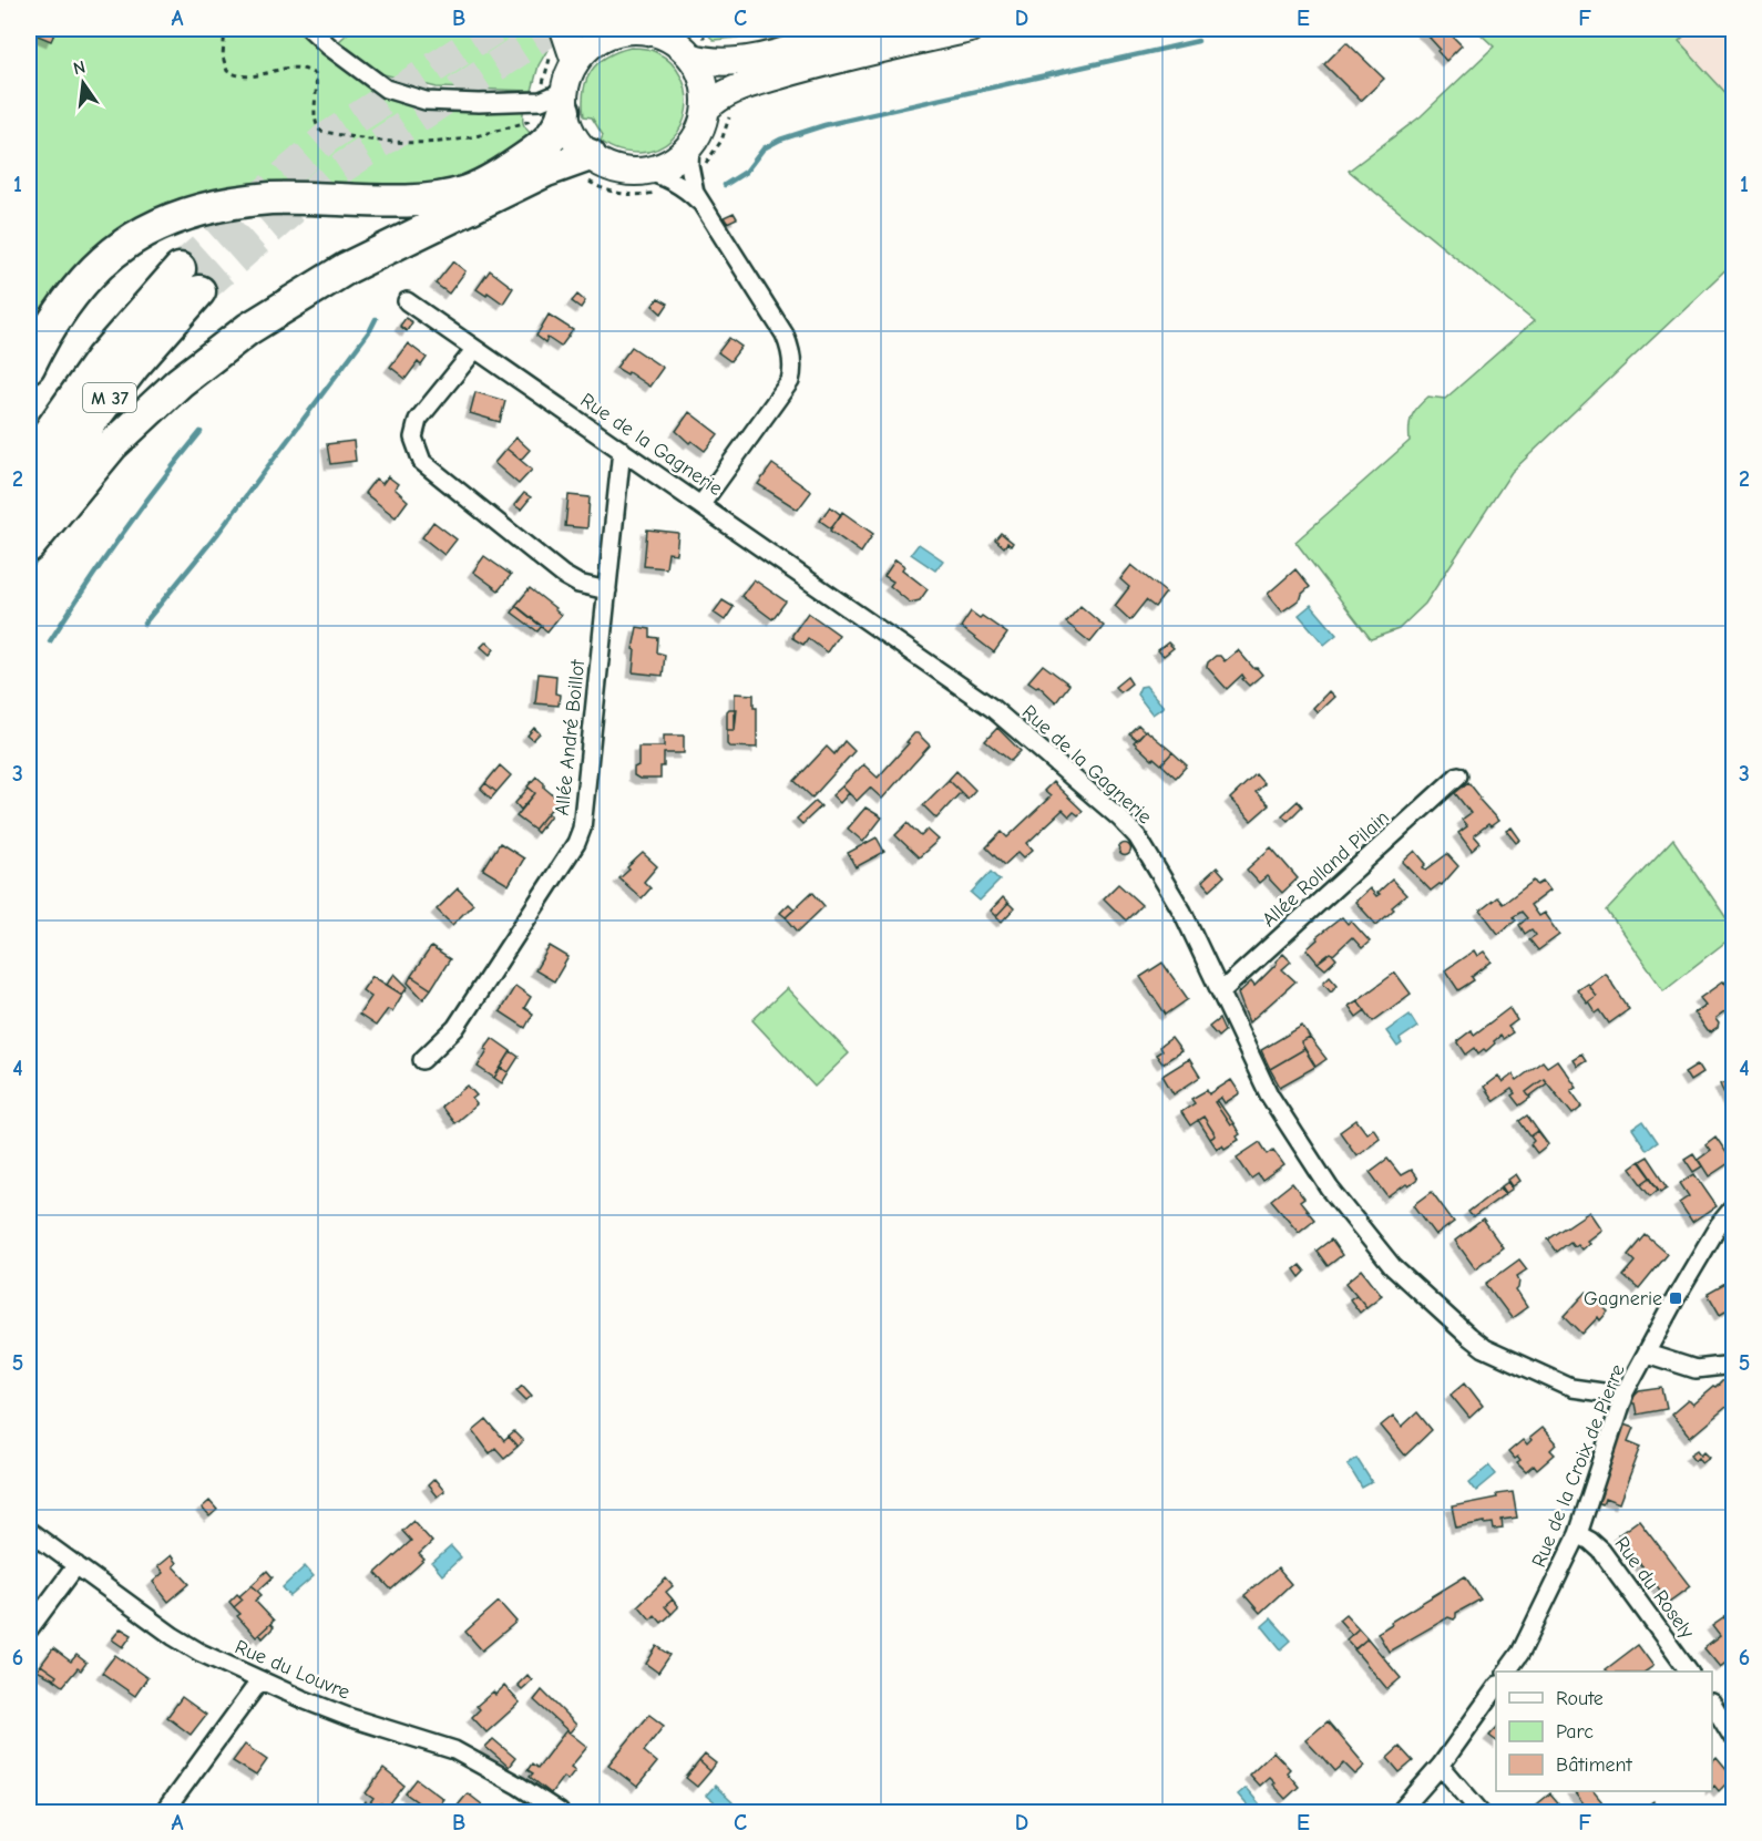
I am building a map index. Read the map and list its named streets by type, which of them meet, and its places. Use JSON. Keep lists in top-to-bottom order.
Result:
{
  "streets": {
    "highway": ["M 37"],
    "street": [
      "Rue de la Gagnerie",
      "Allée André Boillot",
      "Allée Rolland Pilain",
      "Rue de la Croix de Pierre",
      "Rue du Rosely",
      "Rue du Louvre"
    ]
  },
  "crossings": [
    ["Rue de la Gagnerie", "Allée André Boillot"],
    ["Rue de la Gagnerie", "Allée Rolland Pilain"],
    ["Rue de la Gagnerie", "Rue de la Croix de Pierre"],
    ["Rue de la Croix de Pierre", "Rue du Rosely"]
  ],
  "places": {
    "transit": ["Gagnerie"]
  },
  "legend": ["Route", "Parc", "Bâtiment"],
  "north": "top",
  "grid": {
    "columns": [
      "A",
      "B",
      "C",
      "D",
      "E",
      "F"
    ],
    "rows": [
      "1",
      "2",
      "3",
      "4",
      "5",
      "6"
    ]
  }
}
